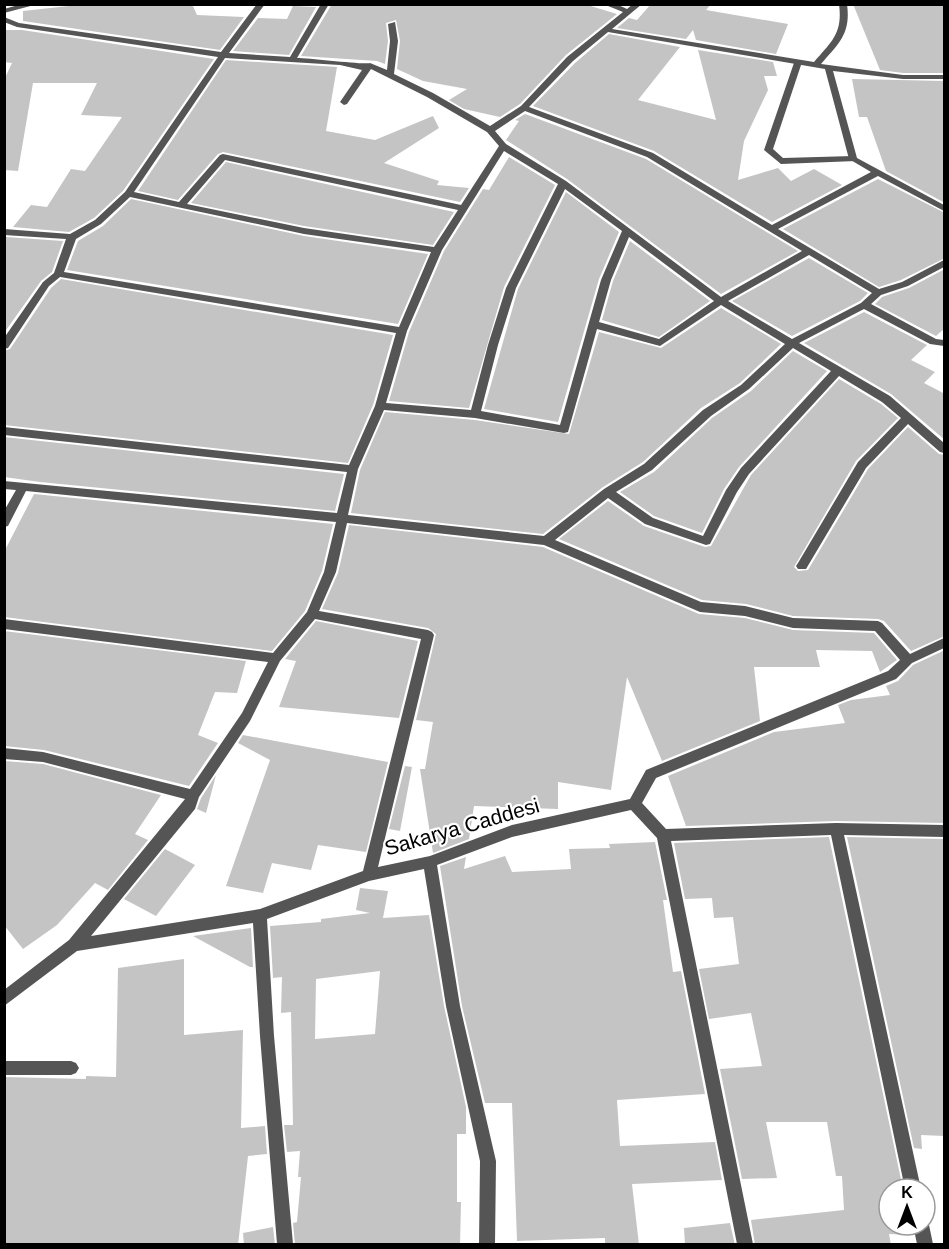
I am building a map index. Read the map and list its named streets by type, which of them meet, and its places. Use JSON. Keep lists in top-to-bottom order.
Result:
{
  "streets": {
    "street": ["Sakarya Caddesi"]
  },
  "north": "top"
}
